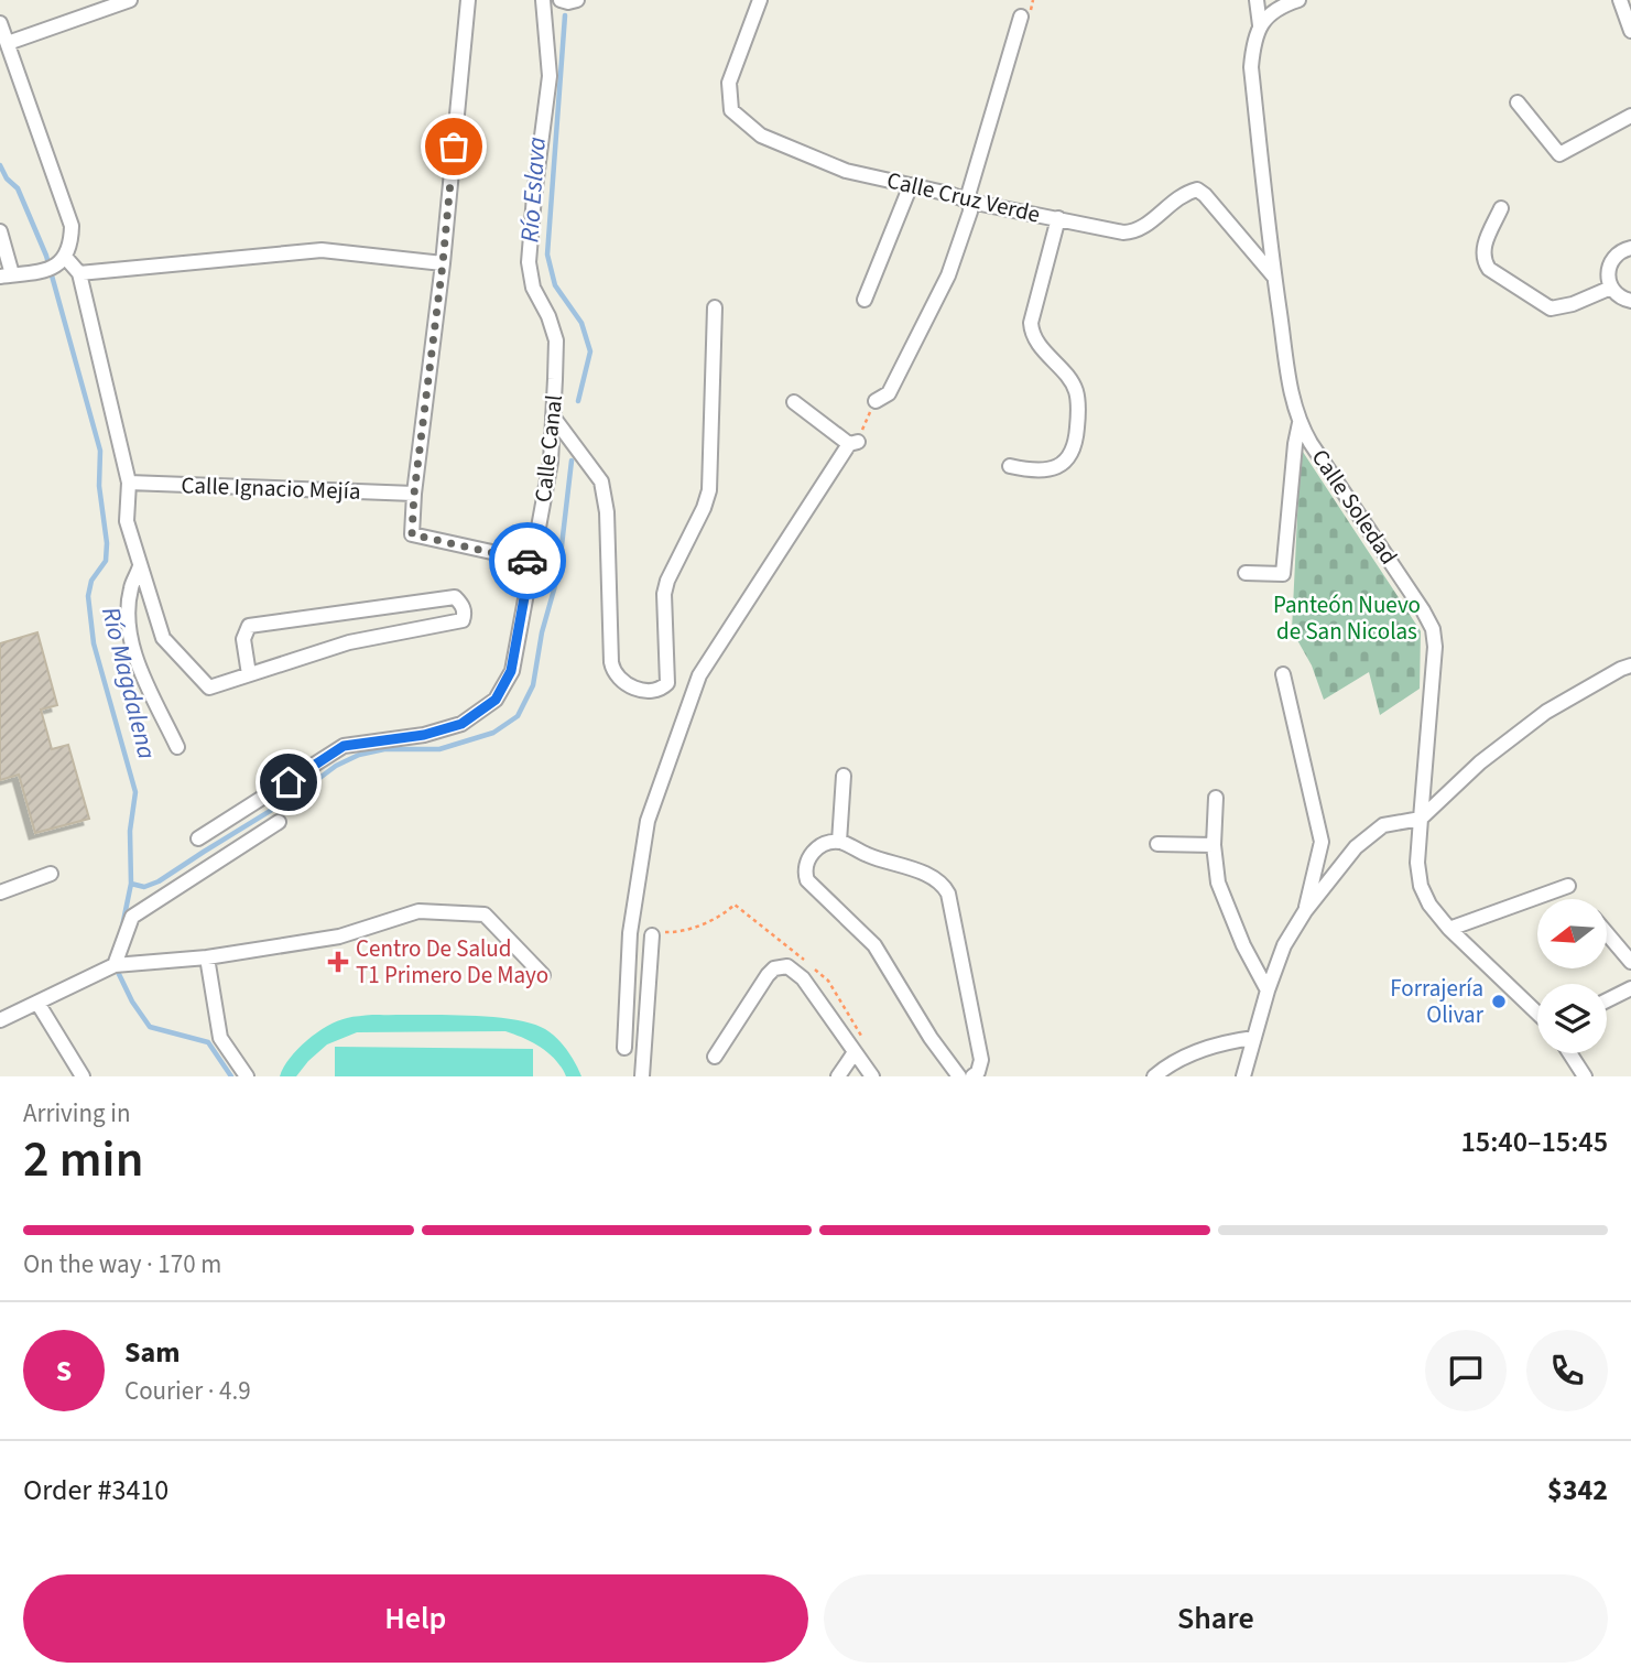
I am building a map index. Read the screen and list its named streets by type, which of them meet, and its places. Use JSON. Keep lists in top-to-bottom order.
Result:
{
  "streets": {
    "street": [
      "Calle Cruz Verde",
      "Calle Canal",
      "Calle Ignacio Mejía",
      "Calle Soledad"
    ]
  },
  "crossings": [
    ["Calle Cruz Verde", "Calle Soledad"]
  ],
  "water": ["Río Eslava", "Río Magdalena"],
  "parks": ["Panteón Nuevo de San Nicolas"],
  "places": {
    "health": ["Centro De Salud T1 Primero De Mayo"],
    "other": ["Forrajería Olivar"]
  },
  "north": "left",
  "page": {
    "heading": ["2 min", "Arriving in", "15:40–15:45"],
    "panel": [
      "Sam",
      "Courier · 4.9",
      "Order #3410",
      "$342"
    ],
    "bar": "On the way · 170 m",
    "round": "S",
    "buttons": ["Help", "Share"]
  }
}
